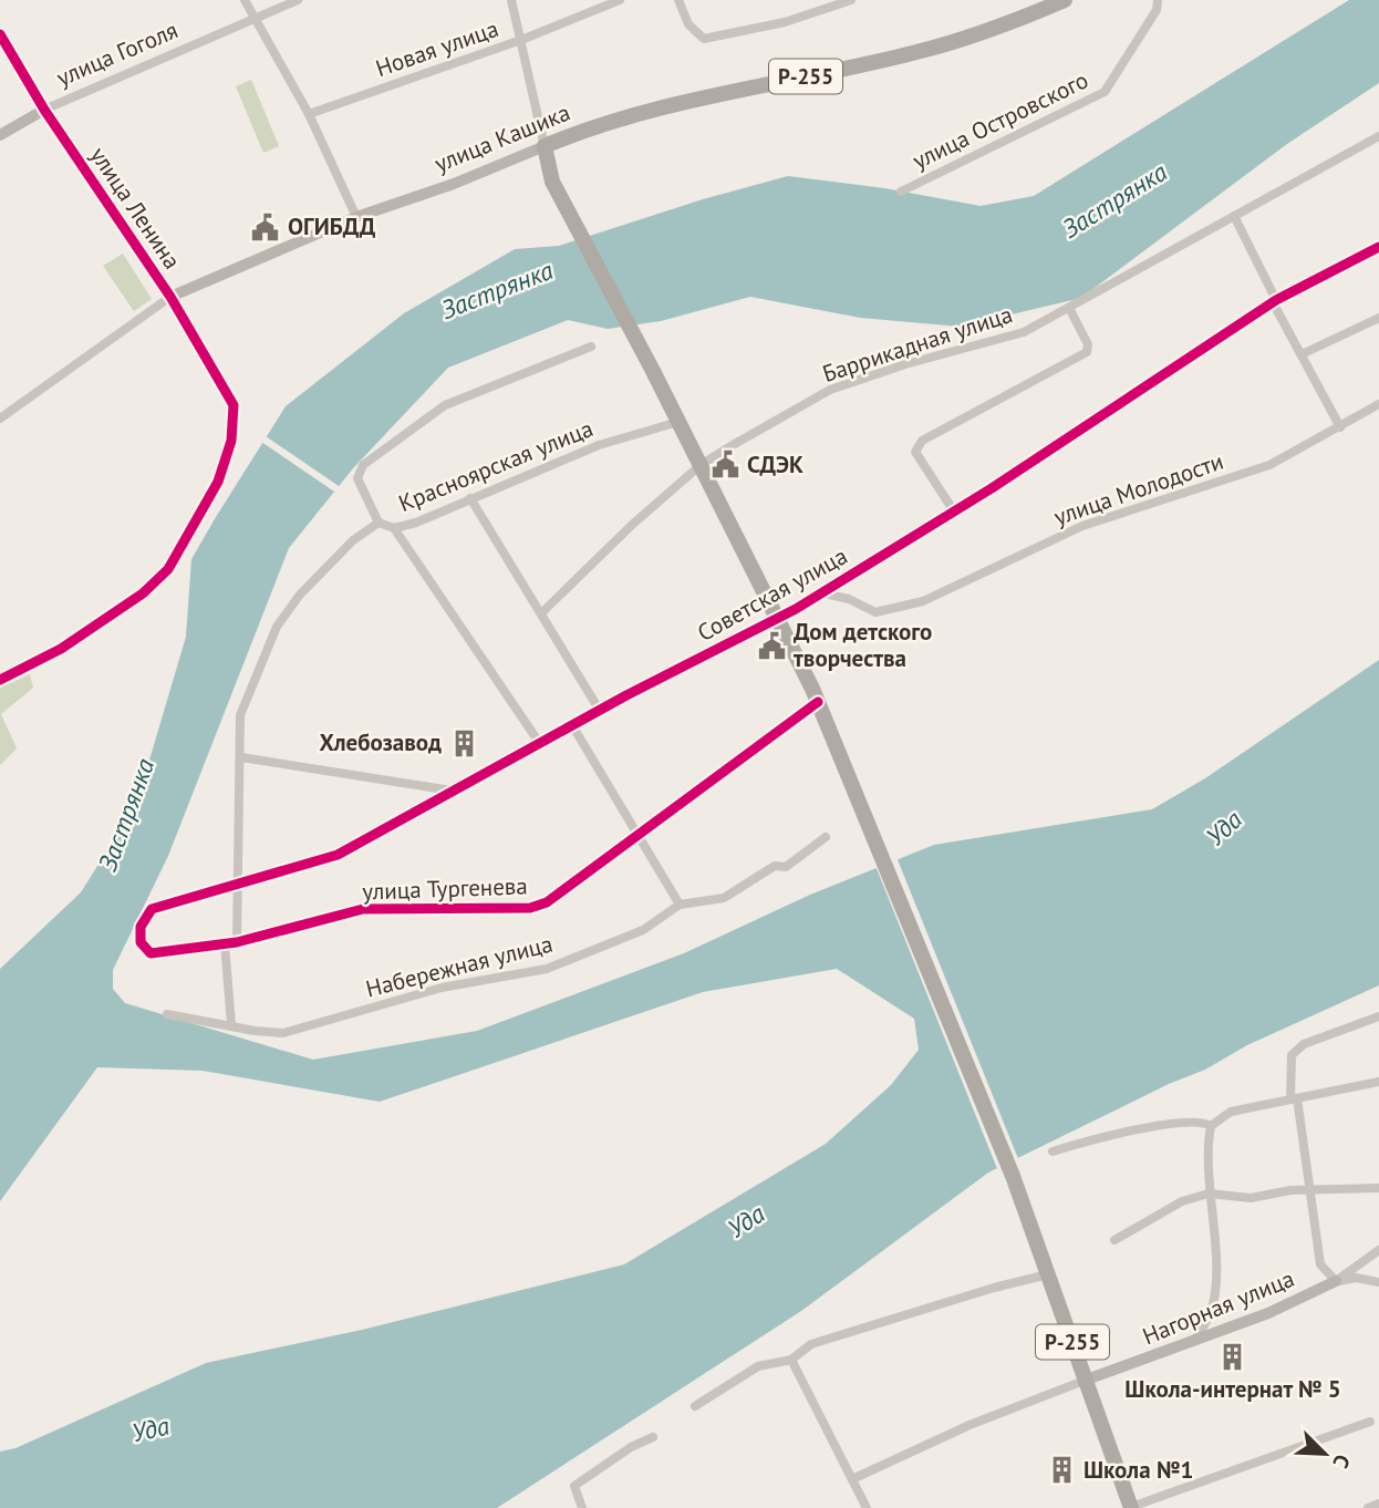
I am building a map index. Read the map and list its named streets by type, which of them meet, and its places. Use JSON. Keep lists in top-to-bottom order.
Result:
{
  "streets": {
    "highway": ["Р-255", "улица Кашика"],
    "street": [
      "Новая улица",
      "улица Гоголя",
      "улица Островского",
      "улица Ленина",
      "Баррикадная улица",
      "Красноярская улица",
      "улица Молодости",
      "Советская улица",
      "улица Тургенева",
      "Набережная улица",
      "Нагорная улица"
    ]
  },
  "crossings": [
    ["улица Гоголя", "улица Ленина"],
    ["Р-255", "улица Кашика"],
    ["Р-255", "Баррикадная улица"],
    ["Р-255", "Красноярская улица"],
    ["Р-255", "Советская улица"],
    ["Р-255", "улица Тургенева"],
    ["Р-255", "Нагорная улица"],
    ["улица Кашика", "улица Ленина"],
    ["Красноярская улица", "Советская улица"],
    ["Красноярская улица", "улица Тургенева"],
    ["улица Молодости", "Советская улица"],
    ["Советская улица", "улица Тургенева"]
  ],
  "water": ["Застрянка", "Уда"],
  "places": {
    "public building": ["ОГИБДД", "СДЭК", "Дом детского творчества"],
    "building": ["Хлебозавод", "Школа-интернат № 5", "Школа №1"]
  },
  "north": "bottom right"
}
